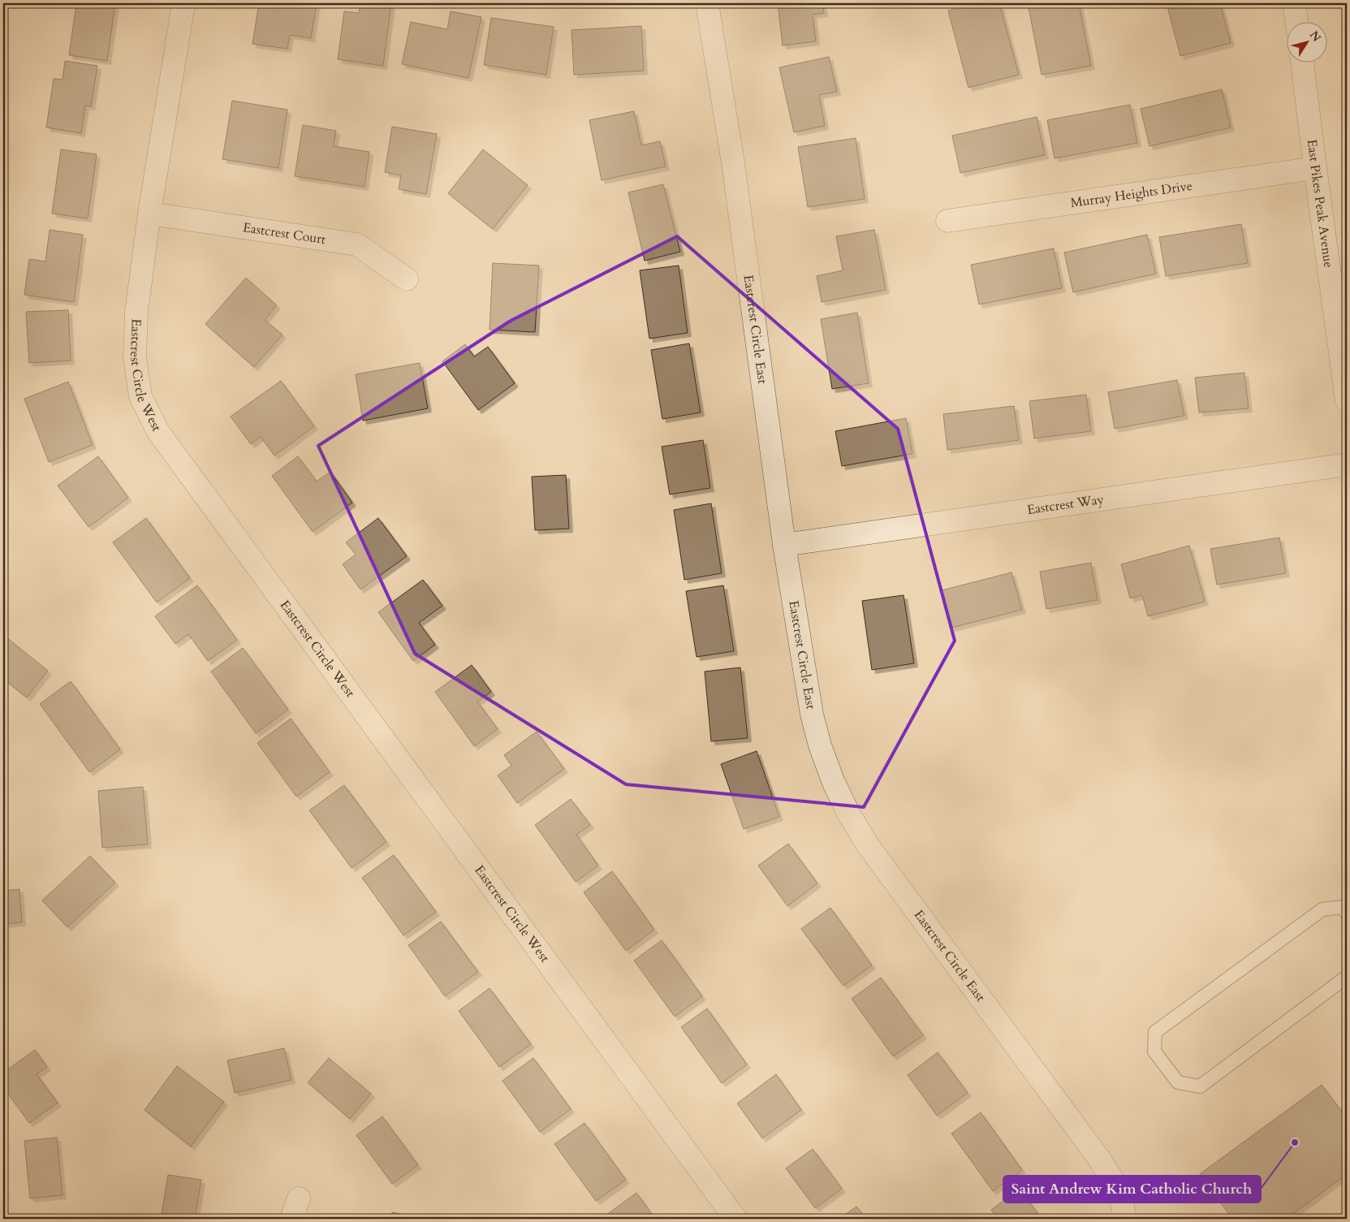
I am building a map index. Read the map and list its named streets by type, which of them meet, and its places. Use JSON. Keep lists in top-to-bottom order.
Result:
{
  "streets": {
    "street": [
      "Murray Heights Drive",
      "East Pikes Peak Avenue",
      "Eastcrest Court",
      "Eastcrest Circle East",
      "Eastcrest Circle West",
      "Eastcrest Way"
    ]
  },
  "crossings": [
    ["Murray Heights Drive", "East Pikes Peak Avenue"],
    ["Eastcrest Court", "Eastcrest Circle West"],
    ["Eastcrest Circle East", "Eastcrest Way"]
  ],
  "places": ["Saint Andrew Kim Catholic Church"],
  "north": "top right"
}
